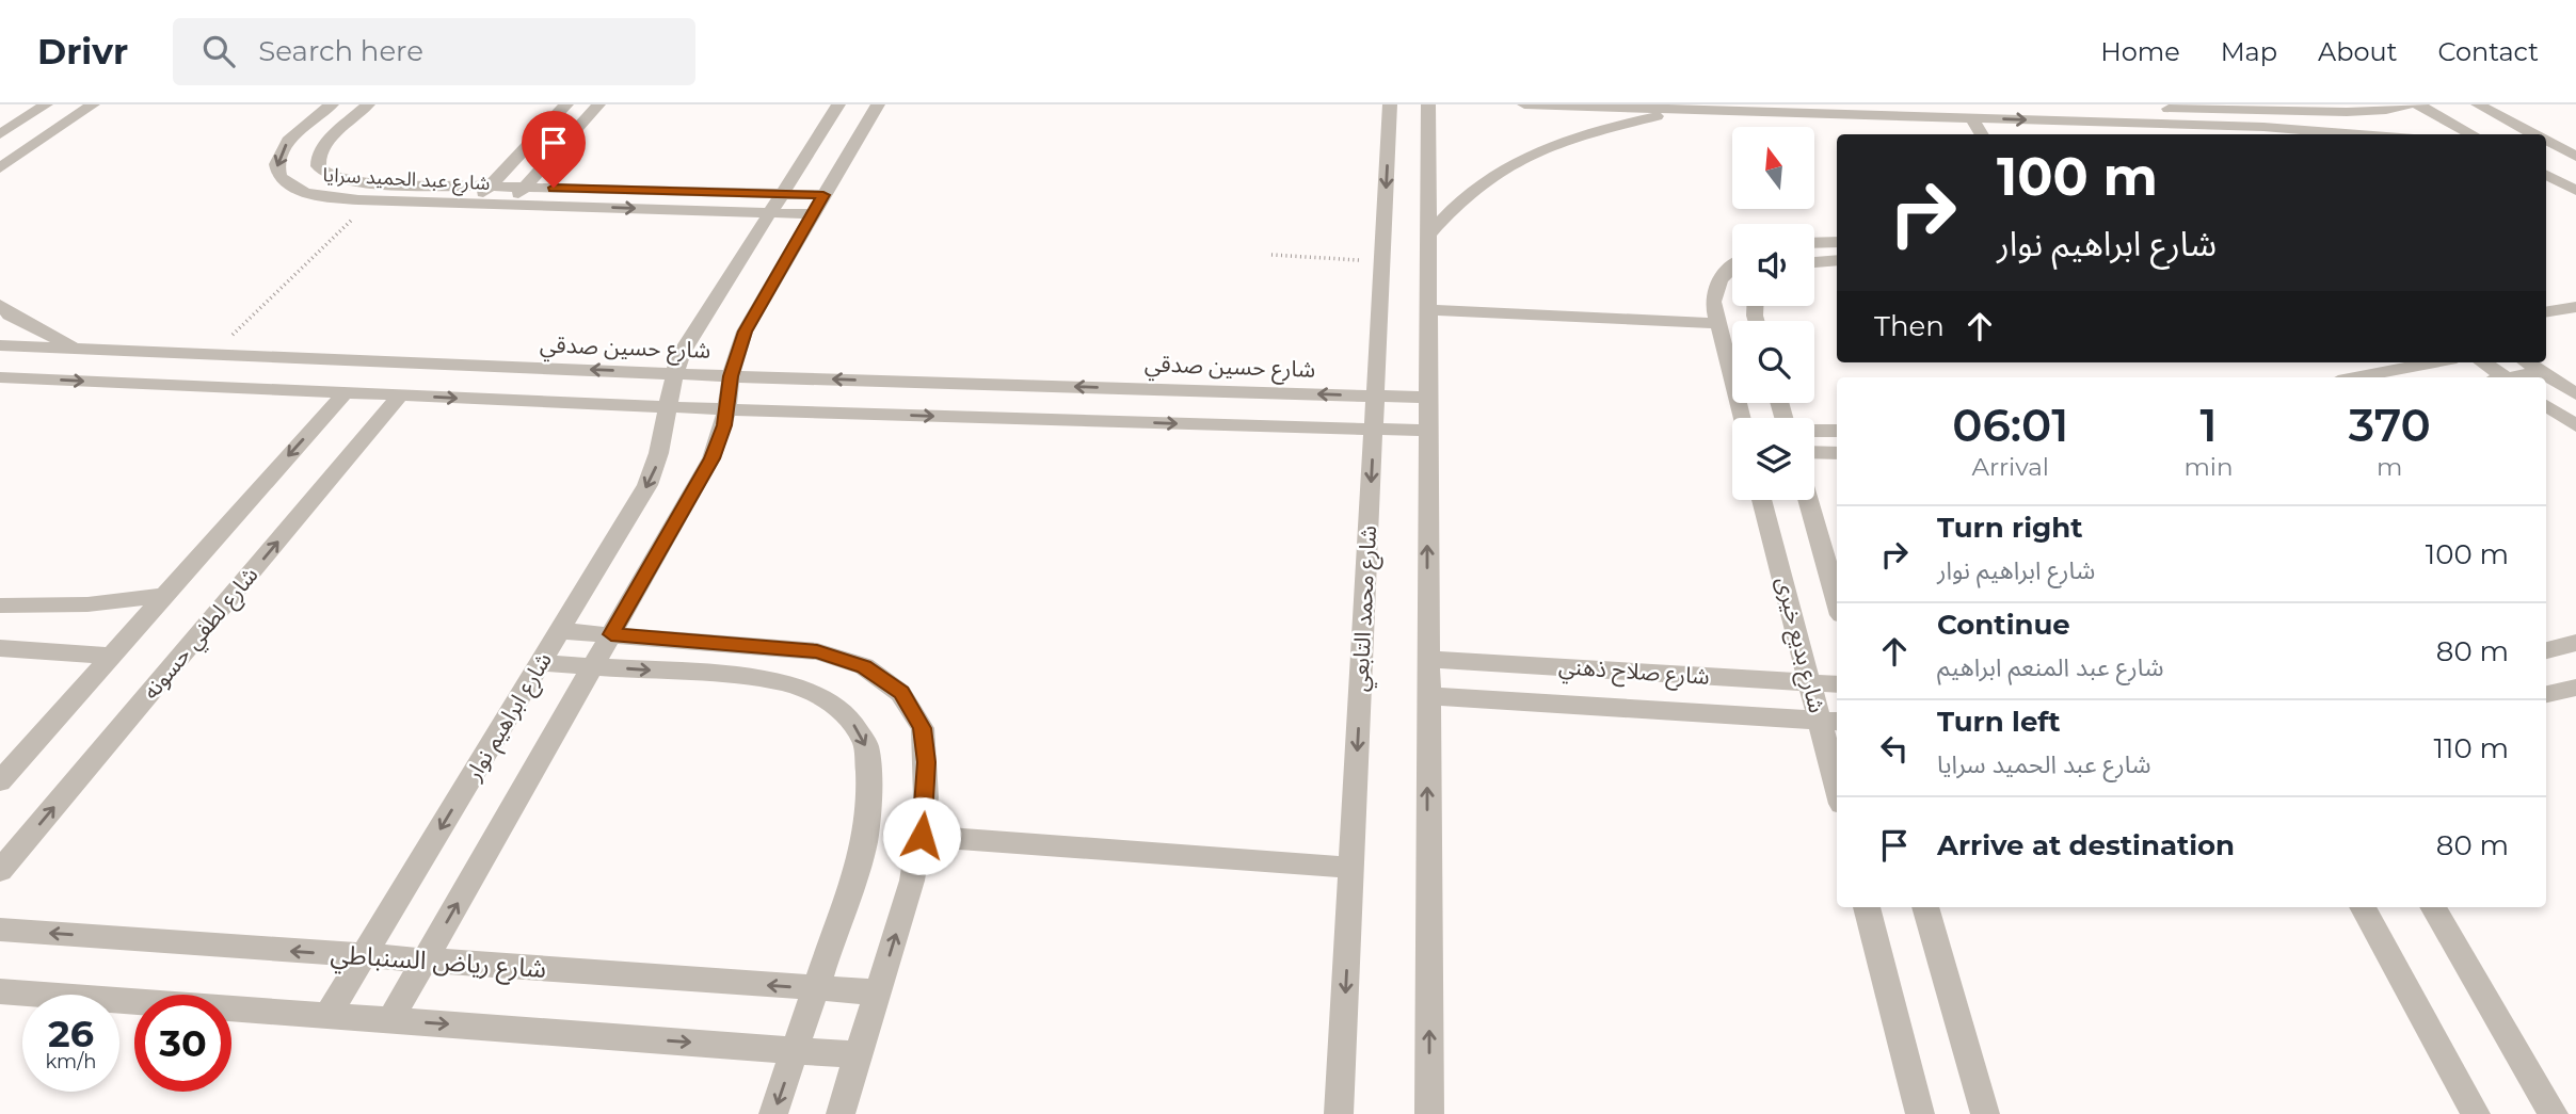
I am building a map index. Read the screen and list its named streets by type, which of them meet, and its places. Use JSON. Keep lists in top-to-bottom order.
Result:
{
  "streets": {
    "street": [
      "شارع عبد الحميد سرايا",
      "شارع حسين صدقي",
      "شارع محمد التابعي",
      "شارع لطفي حسونه",
      "شارع بديع خيرى",
      "شارع صلاح ذهني",
      "شارع ابراهيم نوار",
      "شارع رياض السنباطي"
    ]
  },
  "crossings": [
    ["شارع عبد الحميد سرايا", "شارع ابراهيم نوار"],
    ["شارع حسين صدقي", "شارع محمد التابعي"],
    ["شارع حسين صدقي", "شارع ابراهيم نوار"],
    ["شارع بديع خيرى", "شارع صلاح ذهني"],
    ["شارع ابراهيم نوار", "شارع رياض السنباطي"]
  ],
  "north": "top",
  "page": {
    "header": "Drivr",
    "search": "Search here",
    "nav": [
      "Home",
      "Map",
      "About",
      "Contact"
    ],
    "turn": ["100 m", "شارع ابراهيم نوار"],
    "then": "Then",
    "eta": [
      "06:01",
      "Arrival",
      "1",
      "min",
      "370",
      "m"
    ],
    "list": [
      {
        "name": "Turn right",
        "note": "شارع ابراهيم نوار",
        "value": "100 m"
      },
      {
        "name": "Continue",
        "note": "شارع عبد المنعم ابراهيم",
        "value": "80 m"
      },
      {
        "name": "Turn left",
        "note": "شارع عبد الحميد سرايا",
        "value": "110 m"
      },
      {
        "name": "Arrive at destination",
        "value": "80 m"
      }
    ],
    "speed": "26 km/h",
    "limit": "30"
  }
}
